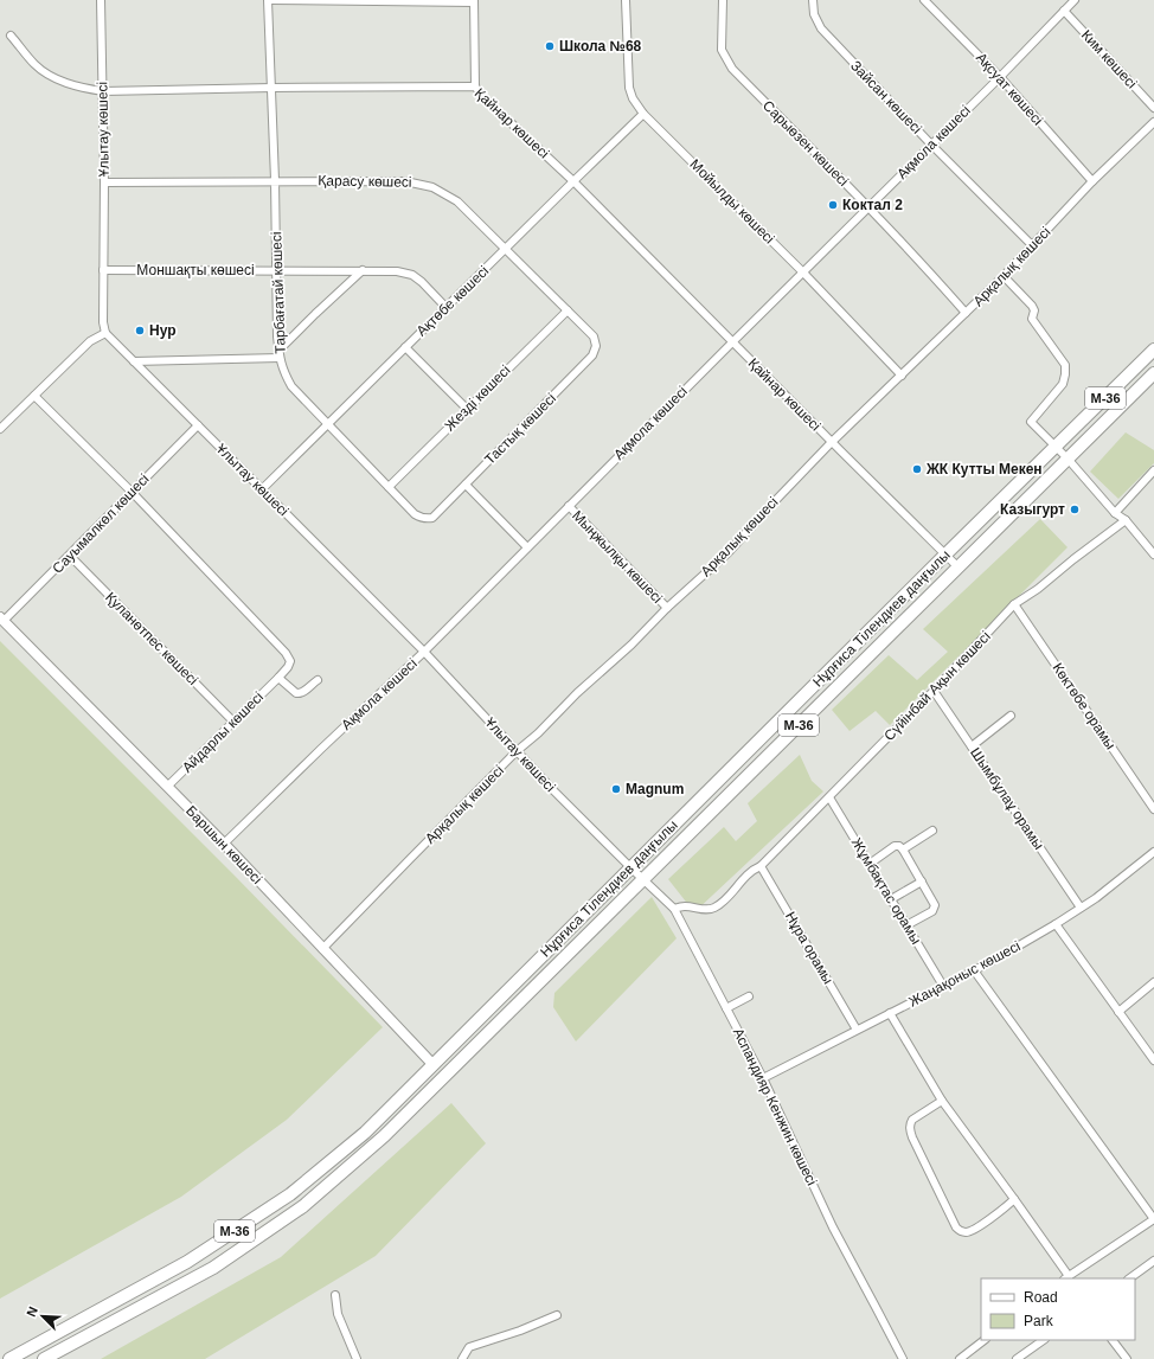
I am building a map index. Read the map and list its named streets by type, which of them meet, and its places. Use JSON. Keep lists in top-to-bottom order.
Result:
{
  "streets": {
    "main road": ["M-36", "Нұрғиса Тілендиев даңғылы"],
    "street": [
      "Ким көшесі",
      "Ақсуат көшесі",
      "Зайсан көшесі",
      "Қайнар көшесі",
      "Ұлытау көшесі",
      "Ақмола көшесі",
      "Сарыөзен көшесі",
      "Қарасу көшесі",
      "Мойылды көшесі",
      "Арқалық көшесі",
      "Моншақты көшесі",
      "Тарбағатай көшесі",
      "Ақтөбе көшесі",
      "Жезді көшесі",
      "Тастық көшесі",
      "Сауымалкөл көшесі",
      "Мыңжылқы көшесі",
      "Қуланөтпес көшесі",
      "Сүйінбай Ақын көшесі",
      "Көктөбе орамы",
      "Айдарлы көшесі",
      "Шымбұлаұ орамы",
      "Баршын көшесі",
      "Жұмбақтас орамы",
      "Нұра орамы",
      "Жаңақоныс көшесі",
      "Аспандияр Кенжин көшесі"
    ]
  },
  "crossings": [
    ["Ким көшесі", "Ақмола көшесі"],
    ["Ақсуат көшесі", "Ақмола көшесі"],
    ["Ақсуат көшесі", "Арқалық көшесі"],
    ["Зайсан көшесі", "Ақмола көшесі"],
    ["Зайсан көшесі", "Арқалық көшесі"],
    ["Қайнар көшесі", "Ұлытау көшесі"],
    ["Қайнар көшесі", "Ақмола көшесі"],
    ["Қайнар көшесі", "Арқалық көшесі"],
    ["Қайнар көшесі", "Тарбағатай көшесі"],
    ["Қайнар көшесі", "Ақтөбе көшесі"],
    ["Қайнар көшесі", "Нұрғиса Тілендиев даңғылы"],
    ["Ұлытау көшесі", "Ақмола көшесі"],
    ["Ұлытау көшесі", "Қарасу көшесі"],
    ["Ұлытау көшесі", "Арқалық көшесі"],
    ["Ұлытау көшесі", "Моншақты көшесі"],
    ["Ұлытау көшесі", "Ақтөбе көшесі"],
    ["Ұлытау көшесі", "Сауымалкөл көшесі"],
    ["Ұлытау көшесі", "Нұрғиса Тілендиев даңғылы"],
    ["Ұлытау көшесі", "Аспандияр Кенжин көшесі"],
    ["Ақмола көшесі", "Сарыөзен көшесі"],
    ["Ақмола көшесі", "Мойылды көшесі"],
    ["Ақмола көшесі", "Мыңжылқы көшесі"],
    ["Ақмола көшесі", "Баршын көшесі"],
    ["Сарыөзен көшесі", "Арқалық көшесі"],
    ["Қарасу көшесі", "Тарбағатай көшесі"],
    ["Қарасу көшесі", "Ақтөбе көшесі"],
    ["Қарасу көшесі", "Жезді көшесі"],
    ["Қарасу көшесі", "Тастық көшесі"],
    ["Мойылды көшесі", "Арқалық көшесі"],
    ["Мойылды көшесі", "Ақтөбе көшесі"],
    ["Арқалық көшесі", "Мыңжылқы көшесі"],
    ["Арқалық көшесі", "Баршын көшесі"],
    ["Моншақты көшесі", "Тарбағатай көшесі"],
    ["Моншақты көшесі", "Ақтөбе көшесі"],
    ["Тарбағатай көшесі", "Ақтөбе көшесі"],
    ["Тарбағатай көшесі", "Жезді көшесі"],
    ["Тарбағатай көшесі", "Тастық көшесі"],
    ["Сауымалкөл көшесі", "Қуланөтпес көшесі"],
    ["Сауымалкөл көшесі", "Айдарлы көшесі"],
    ["Сауымалкөл көшесі", "Баршын көшесі"],
    ["Нұрғиса Тілендиев даңғылы", "Баршын көшесі"],
    ["Нұрғиса Тілендиев даңғылы", "Аспандияр Кенжин көшесі"],
    ["Қуланөтпес көшесі", "Айдарлы көшесі"],
    ["Сүйінбай Ақын көшесі", "Көктөбе орамы"],
    ["Сүйінбай Ақын көшесі", "Шымбұлаұ орамы"],
    ["Сүйінбай Ақын көшесі", "Жұмбақтас орамы"],
    ["Сүйінбай Ақын көшесі", "Нұра орамы"],
    ["Сүйінбай Ақын көшесі", "Аспандияр Кенжин көшесі"],
    ["Айдарлы көшесі", "Баршын көшесі"],
    ["Шымбұлаұ орамы", "Жаңақоныс көшесі"],
    ["Жұмбақтас орамы", "Жаңақоныс көшесі"],
    ["Нұра орамы", "Жаңақоныс көшесі"],
    ["Жаңақоныс көшесі", "Аспандияр Кенжин көшесі"]
  ],
  "places": [
    "Школа №68",
    "Коктал 2",
    "Нур",
    "ЖК Кутты Мекен",
    "Казыгурт",
    "Magnum"
  ],
  "legend": ["Road", "Park"],
  "north": "top left"
}
